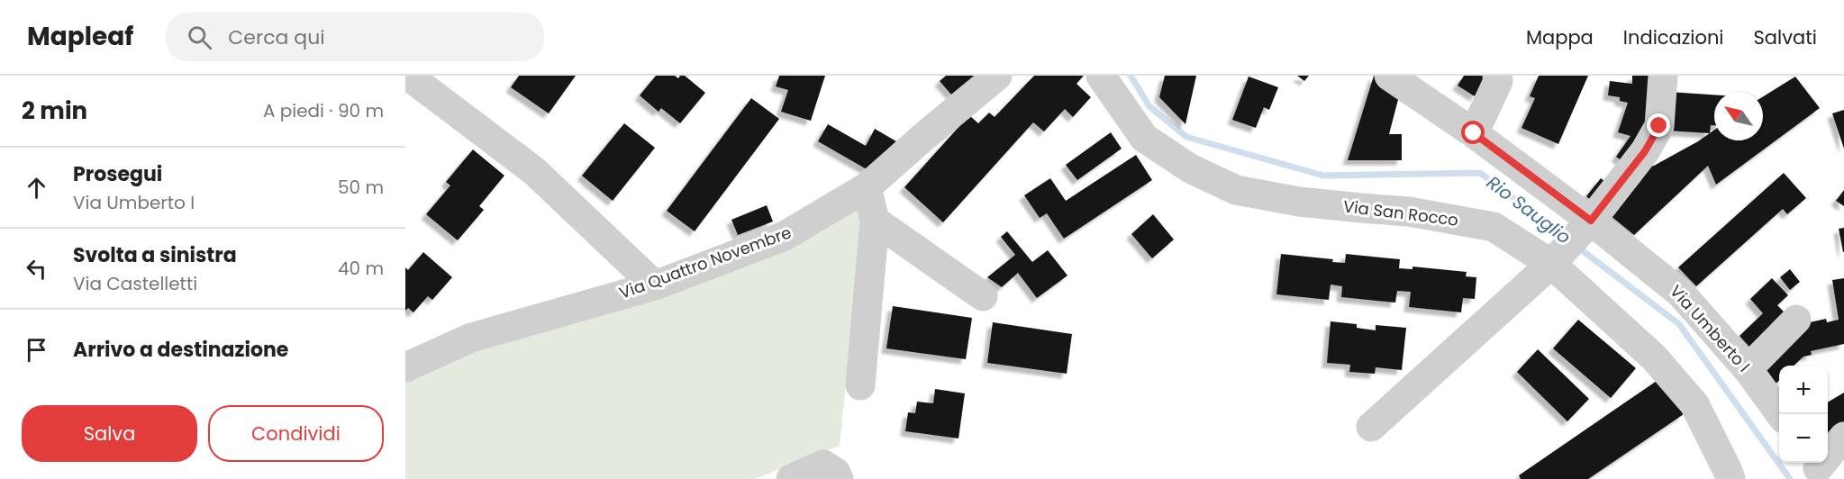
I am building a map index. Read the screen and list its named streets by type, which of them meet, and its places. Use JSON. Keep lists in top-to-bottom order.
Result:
{
  "streets": {
    "street": ["Via San Rocco", "Via Quattro Novembre", "Via Umberto I"]
  },
  "water": ["Rio Sauglio"],
  "north": "top left",
  "page": {
    "header": "Mapleaf",
    "search": "Cerca qui",
    "nav": ["Mappa", "Indicazioni", "Salvati"],
    "heading": ["2 min", "A piedi · 90 m"],
    "list": [
      ["Prosegui", "Via Umberto I", "50 m"],
      ["Svolta a sinistra", "Via Castelletti", "40 m"],
      "Arrivo a destinazione"
    ],
    "map_buttons": ["+", "−"],
    "buttons": ["Salva", "Condividi"]
  }
}
